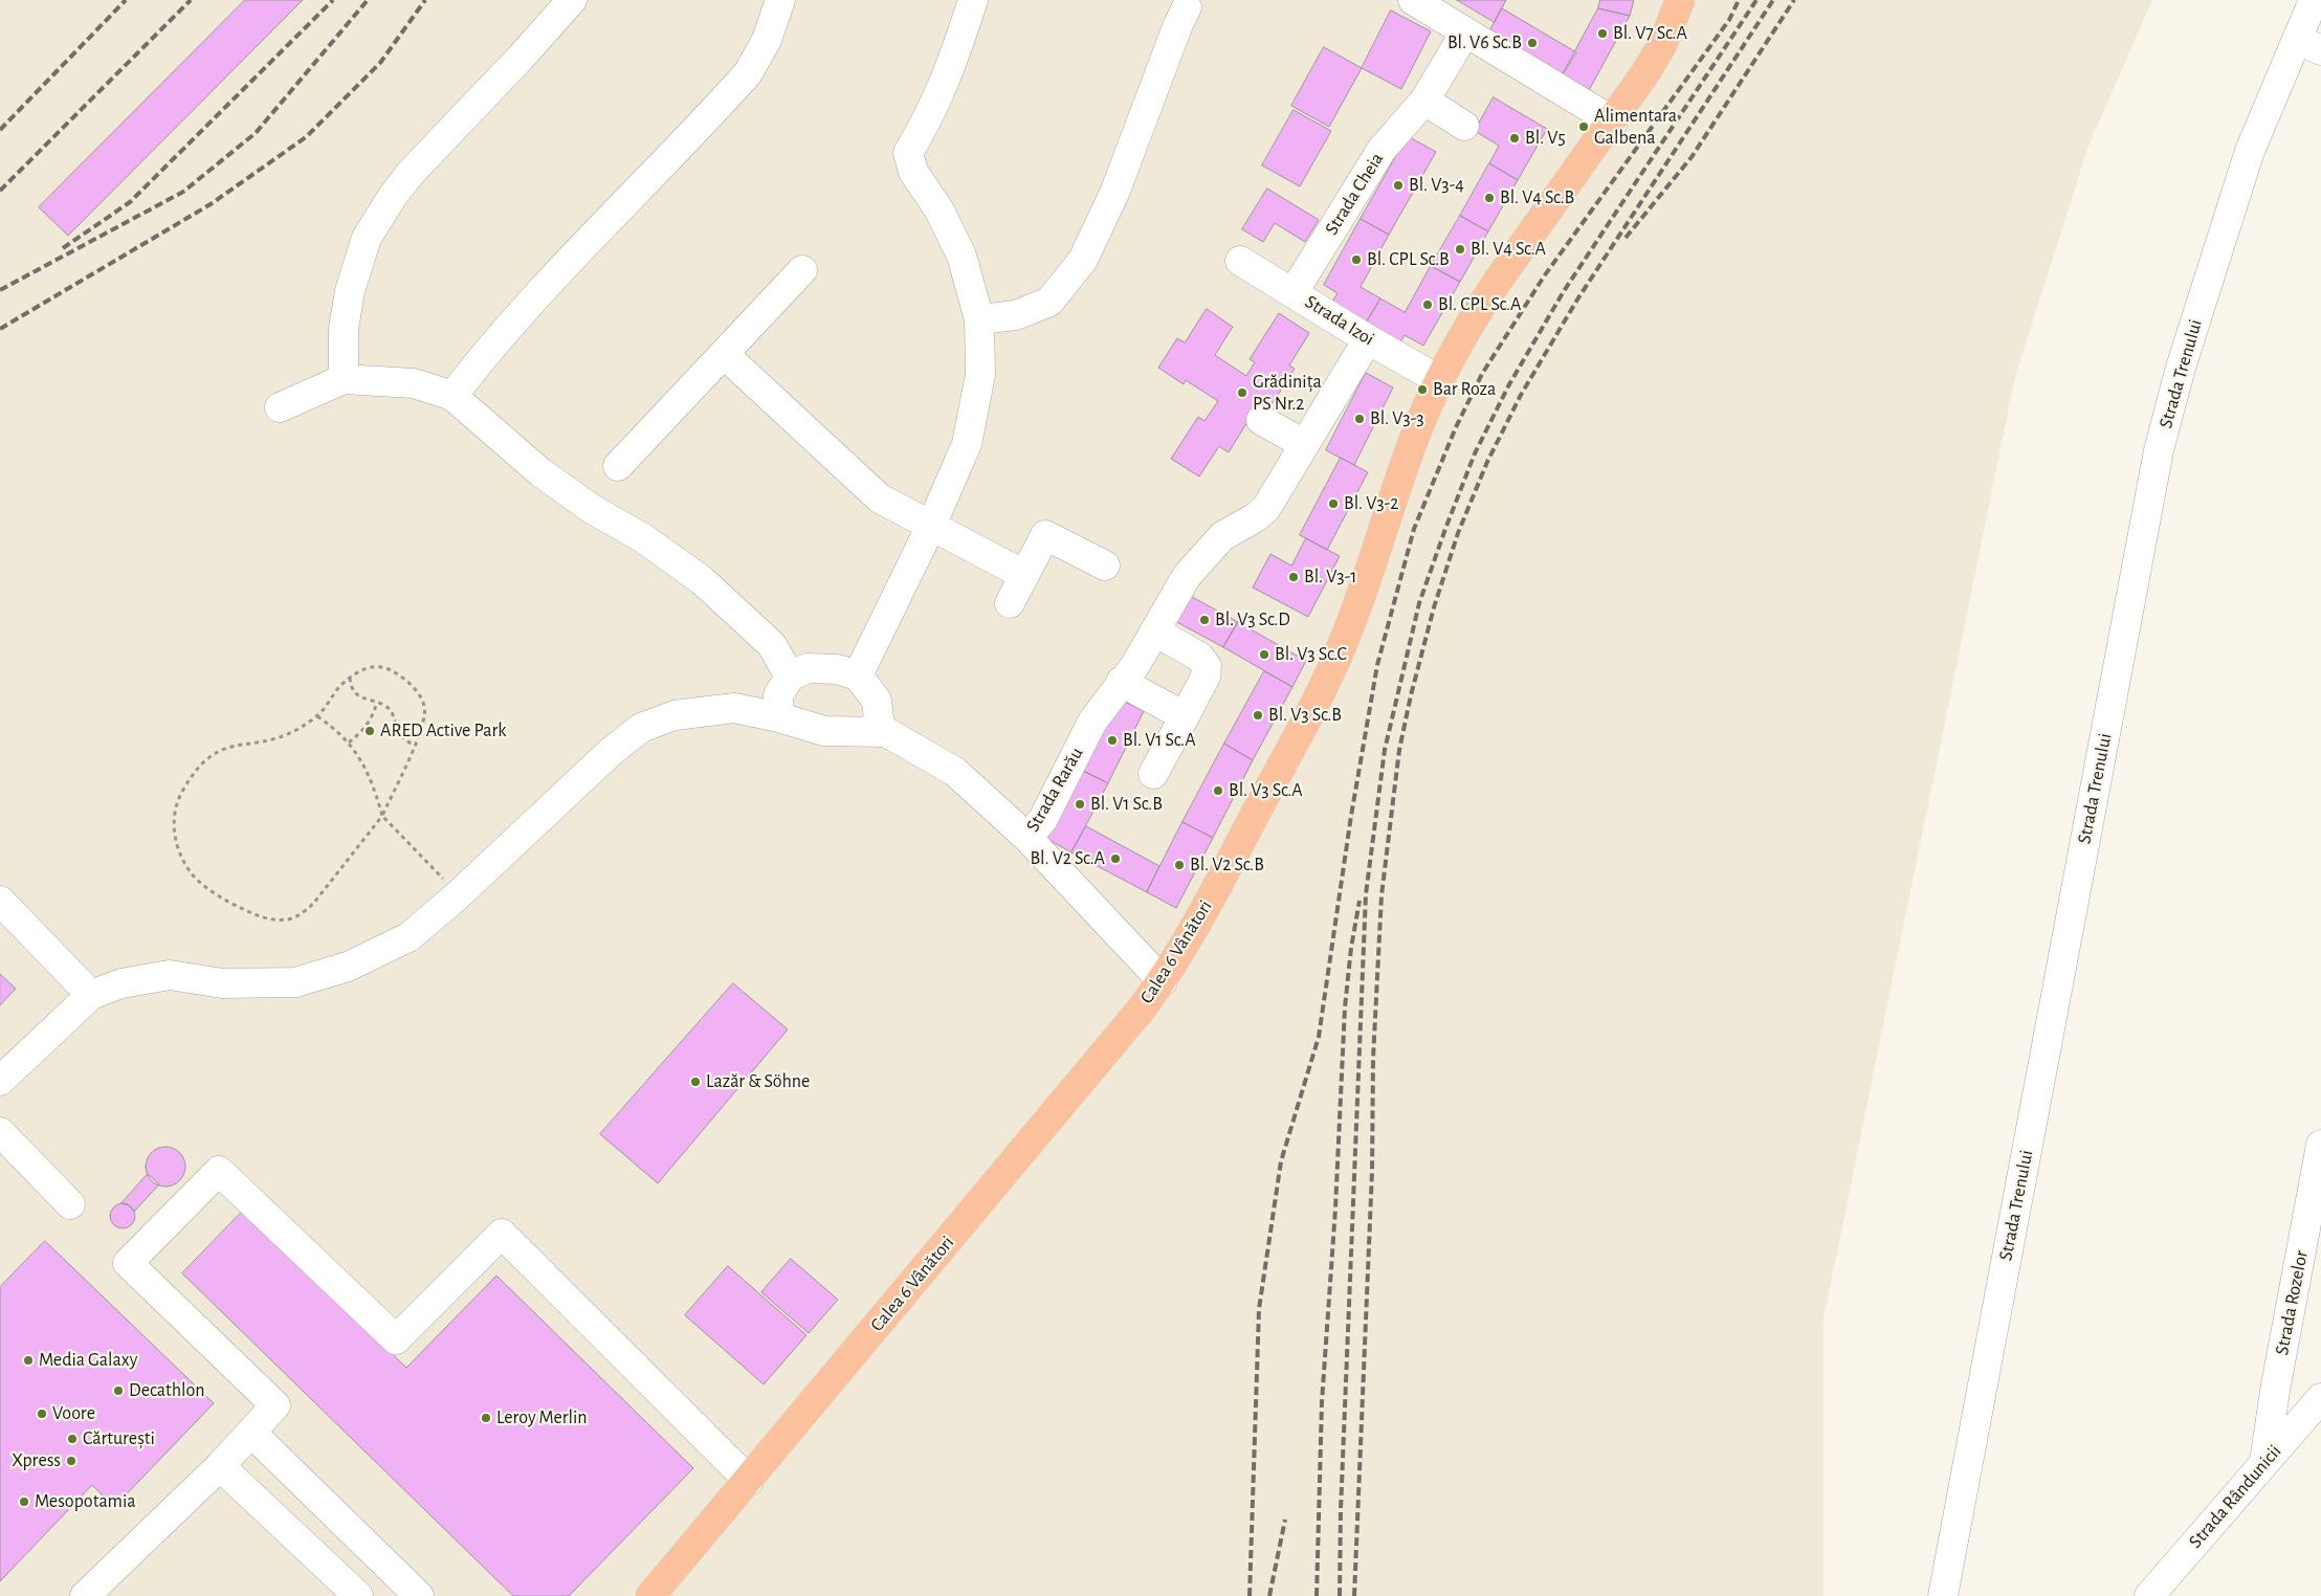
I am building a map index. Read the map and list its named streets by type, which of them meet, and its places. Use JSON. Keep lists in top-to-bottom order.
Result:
{
  "streets": {
    "main road": ["Calea 6 Vânători"],
    "street": [
      "Strada Cheia",
      "Strada Izoi",
      "Strada Trenului",
      "Strada Rarău",
      "Strada Rozelor",
      "Strada Rândunicii"
    ]
  },
  "crossings": [
    ["Strada Cheia", "Strada Izoi"],
    ["Strada Izoi", "Strada Rarău"],
    ["Strada Izoi", "Calea 6 Vânători"],
    ["Strada Rarău", "Calea 6 Vânători"],
    ["Strada Rozelor", "Strada Rândunicii"]
  ],
  "places": [
    "Bl. V7 Sc.A",
    "Bl. V6 Sc.B",
    "Alimentara Galbena",
    "Bl. V5",
    "Bl. V3-4",
    "Bl. V4 Sc.B",
    "Bl. V4 Sc.A",
    "Bl. CPL Sc.B",
    "Bl. CPL Sc.A",
    "Bar Roza",
    "Grădinița PS Nr.2",
    "Bl. V3-3",
    "Bl. V3-2",
    "Bl. V3-1",
    "Bl. V3 Sc.D",
    "Bl. V3 Sc.C",
    "Bl. V3 Sc.B",
    "ARED Active Park",
    "Bl. V1 Sc.A",
    "Bl. V3 Sc.A",
    "Bl. V1 Sc.B",
    "Bl. V2 Sc.A",
    "Bl. V2 Sc.B",
    "Lazăr & Söhne",
    "Media Galaxy",
    "Decathlon",
    "Voore",
    "Leroy Merlin",
    "Cărturești",
    "Xpress",
    "Mesopotamia"
  ]
}
